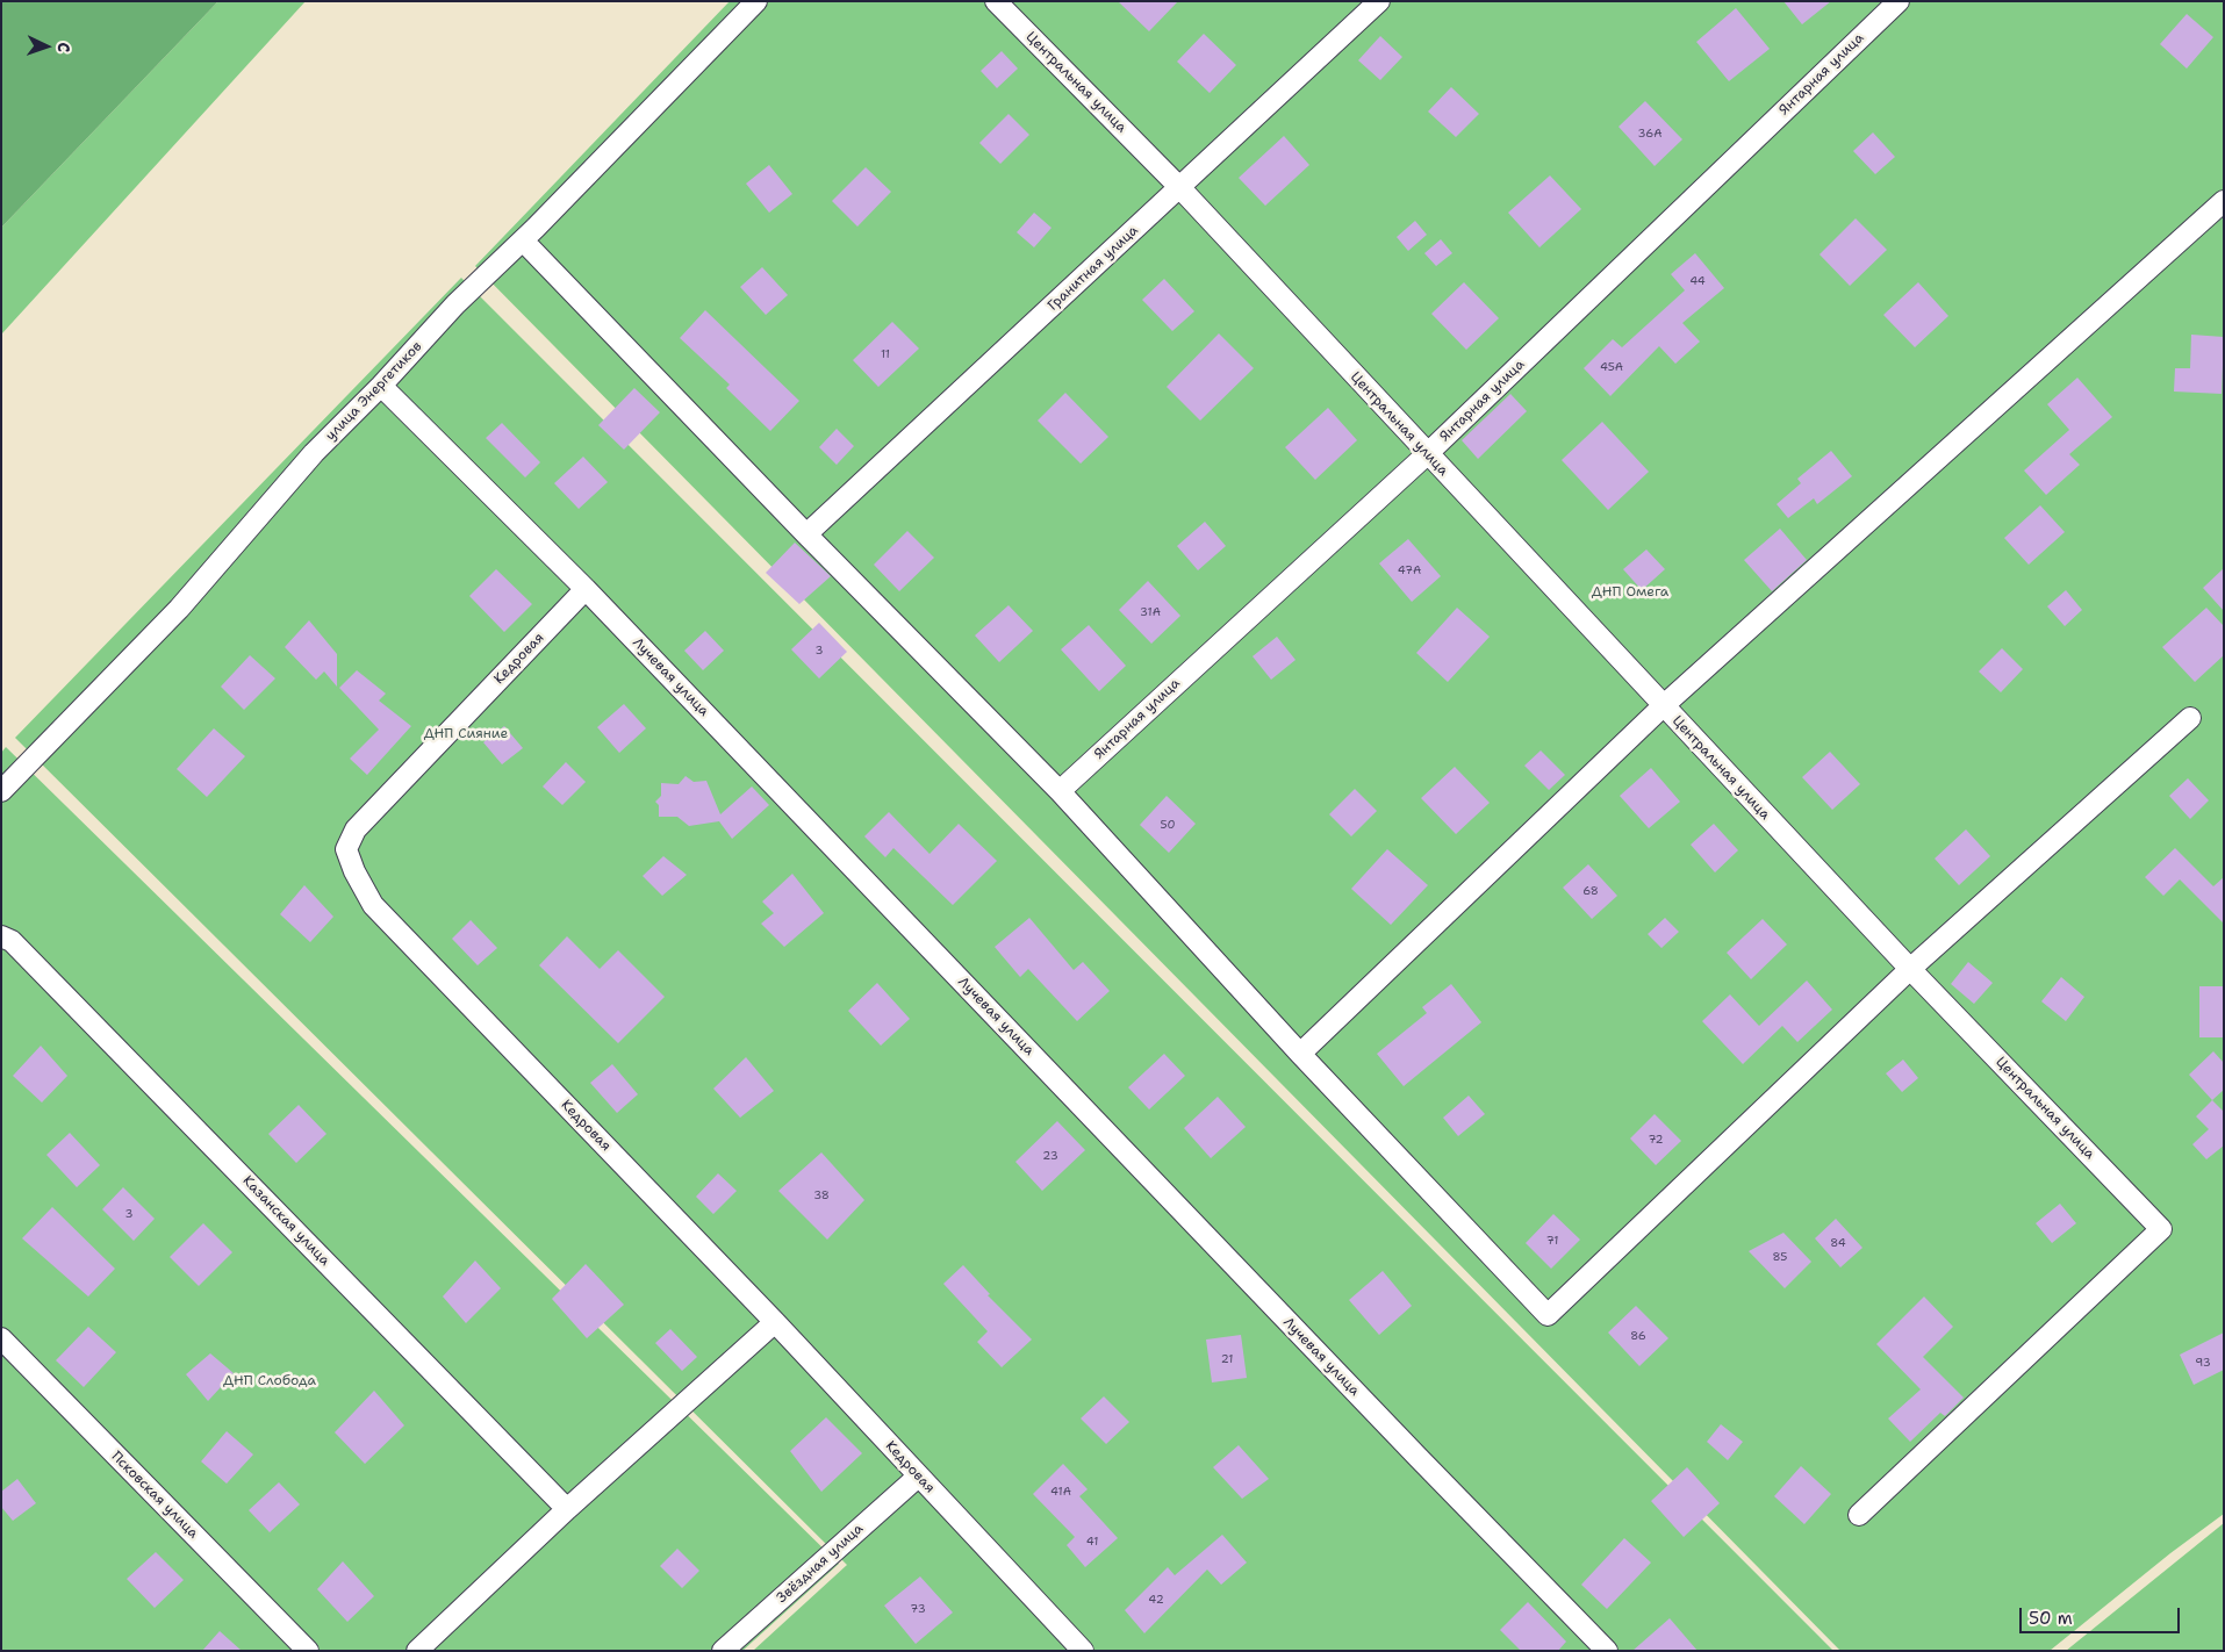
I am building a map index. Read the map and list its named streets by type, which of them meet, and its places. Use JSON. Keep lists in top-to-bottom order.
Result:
{
  "streets": {
    "street": [
      "Янтарная улица",
      "Центральная улица",
      "Гранитная улица",
      "улица Энергетиков",
      "Кедровая",
      "Лучевая улица",
      "Казанская улица",
      "Псковская улица",
      "Звёздная улица"
    ]
  },
  "crossings": [
    ["Янтарная улица", "Центральная улица"],
    ["Центральная улица", "Гранитная улица"],
    ["улица Энергетиков", "Лучевая улица"],
    ["Кедровая", "Лучевая улица"],
    ["Кедровая", "Звёздная улица"]
  ],
  "parks": ["ДНП Омега", "ДНП Сияние", "ДНП Слобода"],
  "house_numbers": [
    "36А",
    "44",
    "11",
    "45А",
    "47А",
    "31А",
    "3",
    "50",
    "68",
    "72",
    "23",
    "38",
    "3",
    "71",
    "84",
    "85",
    "86",
    "21",
    "93",
    "41А",
    "41",
    "42",
    "73"
  ],
  "scale_bar": "50 m",
  "north": "right"
}
